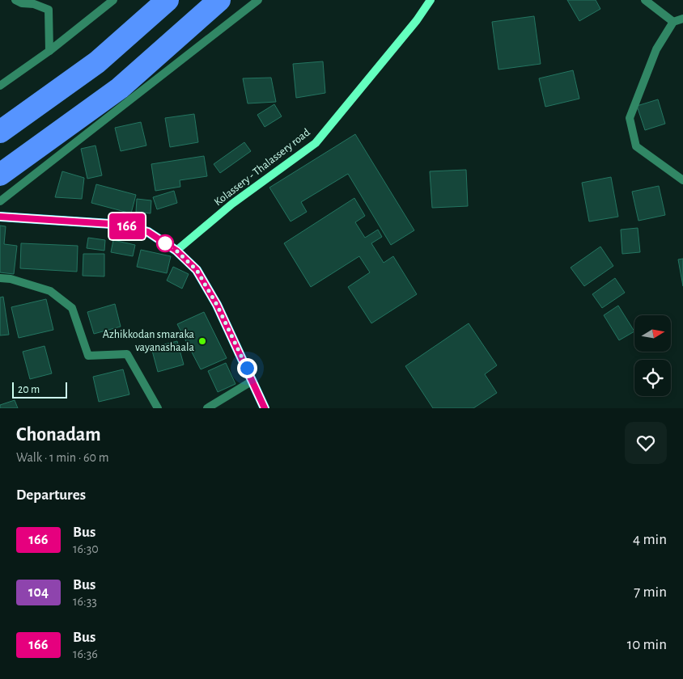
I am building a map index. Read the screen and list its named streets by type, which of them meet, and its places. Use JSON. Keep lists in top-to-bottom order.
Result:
{
  "streets": {
    "main road": ["Kolassery - Thalassery road"]
  },
  "places": ["Azhikkodan smaraka vayanashaala"],
  "lines": ["bus line 166"],
  "scale_bar": "20 m",
  "north": "right",
  "page": {
    "on_map": "166",
    "scale": "20 m",
    "heading": [
      ["Chonadam", "Walk · 1 min · 60 m"],
      "Departures"
    ],
    "list": [
      {
        "mark": "166",
        "name": "Bus",
        "note": "16:30",
        "value": "4 min"
      },
      {
        "mark": "104",
        "name": "Bus",
        "note": "16:33",
        "value": "7 min"
      },
      {
        "mark": "166",
        "name": "Bus",
        "note": "16:36",
        "value": "10 min"
      }
    ]
  }
}
